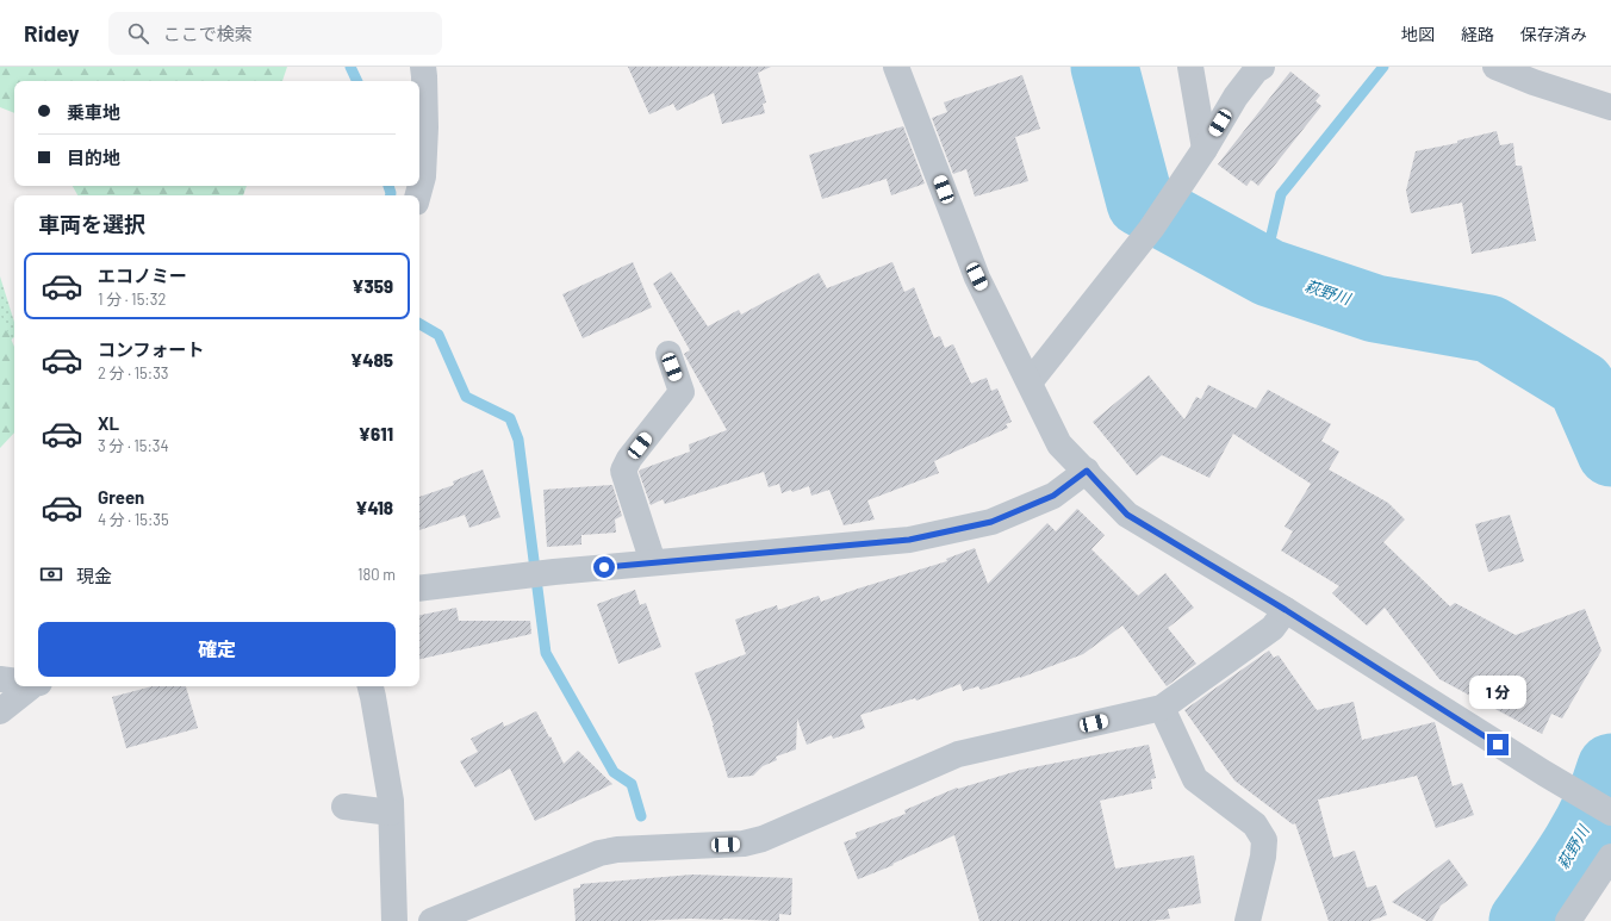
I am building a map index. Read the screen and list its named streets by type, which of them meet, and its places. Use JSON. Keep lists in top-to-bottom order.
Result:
{
  "water": ["萩野川"],
  "page": {
    "header": "Ridey",
    "search": "ここで検索",
    "nav": ["地図", "経路", "保存済み"],
    "banner": ["乗車地", "目的地"],
    "heading": "車両を選択",
    "list": [
      {
        "name": "エコノミー",
        "note": "1 分 · 15:32",
        "value": "¥359"
      },
      {
        "name": "コンフォート",
        "note": "2 分 · 15:33",
        "value": "¥485"
      },
      {
        "name": "XL",
        "note": "3 分 · 15:34",
        "value": "¥611"
      },
      {
        "name": "Green",
        "note": "4 分 · 15:35",
        "value": "¥418"
      }
    ],
    "pay": ["現金", "180 m"],
    "buttons": "確定",
    "bubble": "1 分"
  }
}
